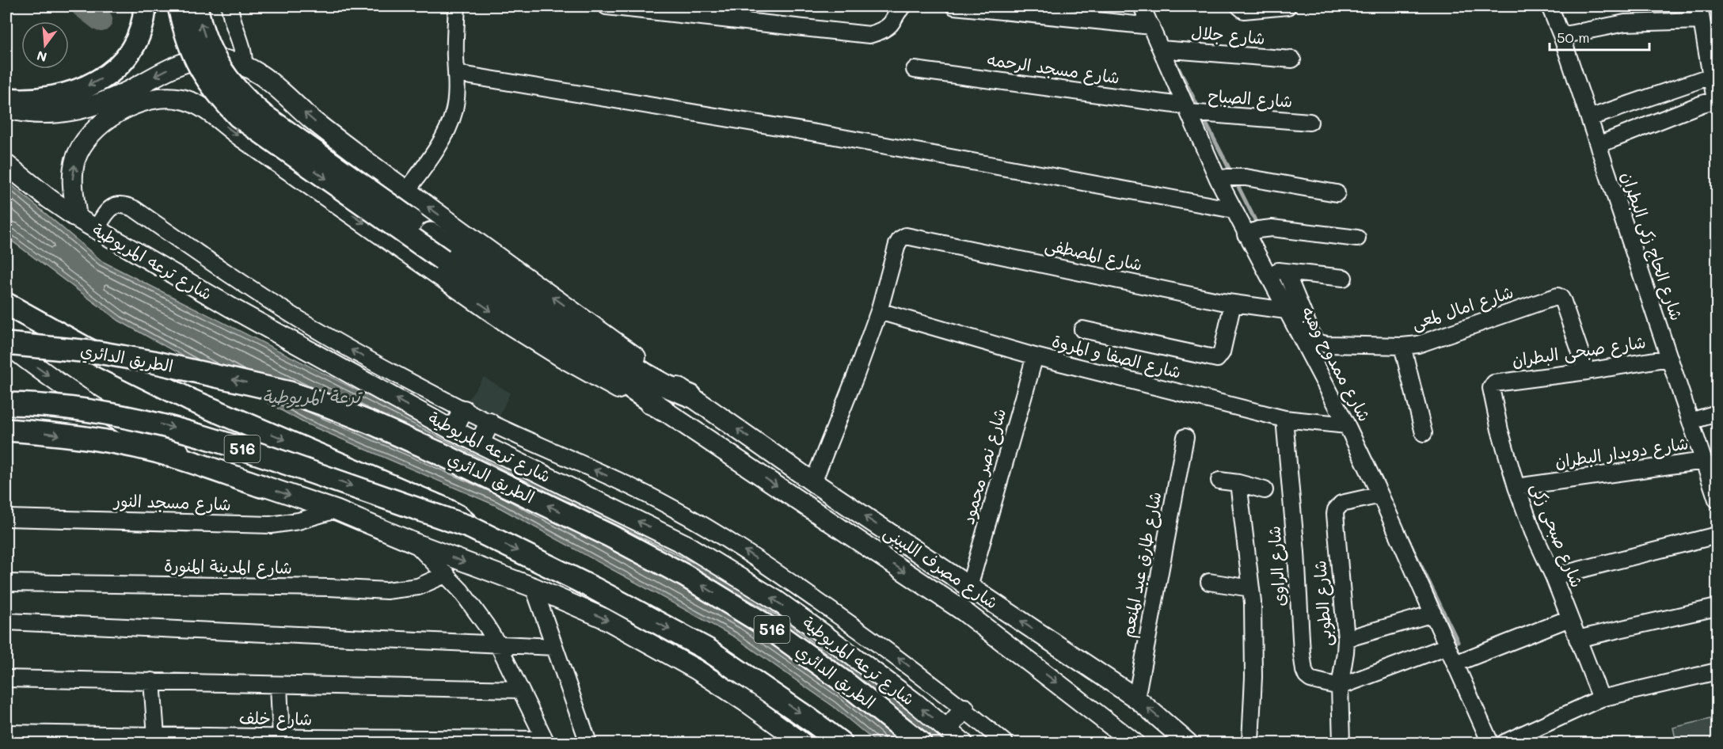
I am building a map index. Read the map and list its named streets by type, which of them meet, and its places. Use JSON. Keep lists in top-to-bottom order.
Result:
{
  "streets": {
    "highway": ["الطريق الدائري", "516"],
    "main road": ["شارع ترعه المريوطية", "شارع مصرف اللبينى"],
    "street": [
      "شارع جلال",
      "شارع مسجد الرحمه",
      "شارع الصباح",
      "شارع الحاج زكى البطران",
      "شارع المصطفى",
      "شارع امال لمعى",
      "شارع صبحى البطران",
      "شارع الصفا و المروة",
      "شارع ممدوح وهبه",
      "شارع دويدار البطران",
      "شارع نصر محمود",
      "شارع مسجد النور",
      "شارع صبحى زكى",
      "شارع طارق عبد المنعم",
      "شارع الراوى",
      "شارع المدينة المنورة",
      "شارع الطوبى",
      "شارع خلف"
    ]
  },
  "crossings": [
    ["شارع جلال", "شارع ممدوح وهبه"],
    ["شارع مسجد الرحمه", "شارع الصباح"],
    ["شارع مسجد الرحمه", "شارع ممدوح وهبه"],
    ["شارع الصباح", "شارع ممدوح وهبه"],
    ["شارع الحاج زكى البطران", "شارع صبحى البطران"],
    ["شارع الحاج زكى البطران", "شارع دويدار البطران"],
    ["شارع المصطفى", "شارع الصفا و المروة"],
    ["شارع المصطفى", "شارع ممدوح وهبه"],
    ["شارع ترعه المريوطية", "شارع مصرف اللبينى"],
    ["شارع امال لمعى", "شارع صبحى البطران"],
    ["شارع صبحى البطران", "شارع صبحى زكى"],
    ["شارع الصفا و المروة", "شارع ممدوح وهبه"],
    ["شارع الصفا و المروة", "شارع نصر محمود"],
    ["شارع الصفا و المروة", "شارع الراوى"],
    ["شارع ممدوح وهبه", "شارع الطوبى"],
    ["شارع دويدار البطران", "شارع صبحى زكى"],
    ["شارع نصر محمود", "شارع مصرف اللبينى"],
    ["شارع طارق عبد المنعم", "شارع مصرف اللبينى"],
    ["شارع الراوى", "شارع الطوبى"]
  ],
  "water": ["ترعة المريوطية"],
  "scale_bar": "50 m",
  "north": "bottom"
}
